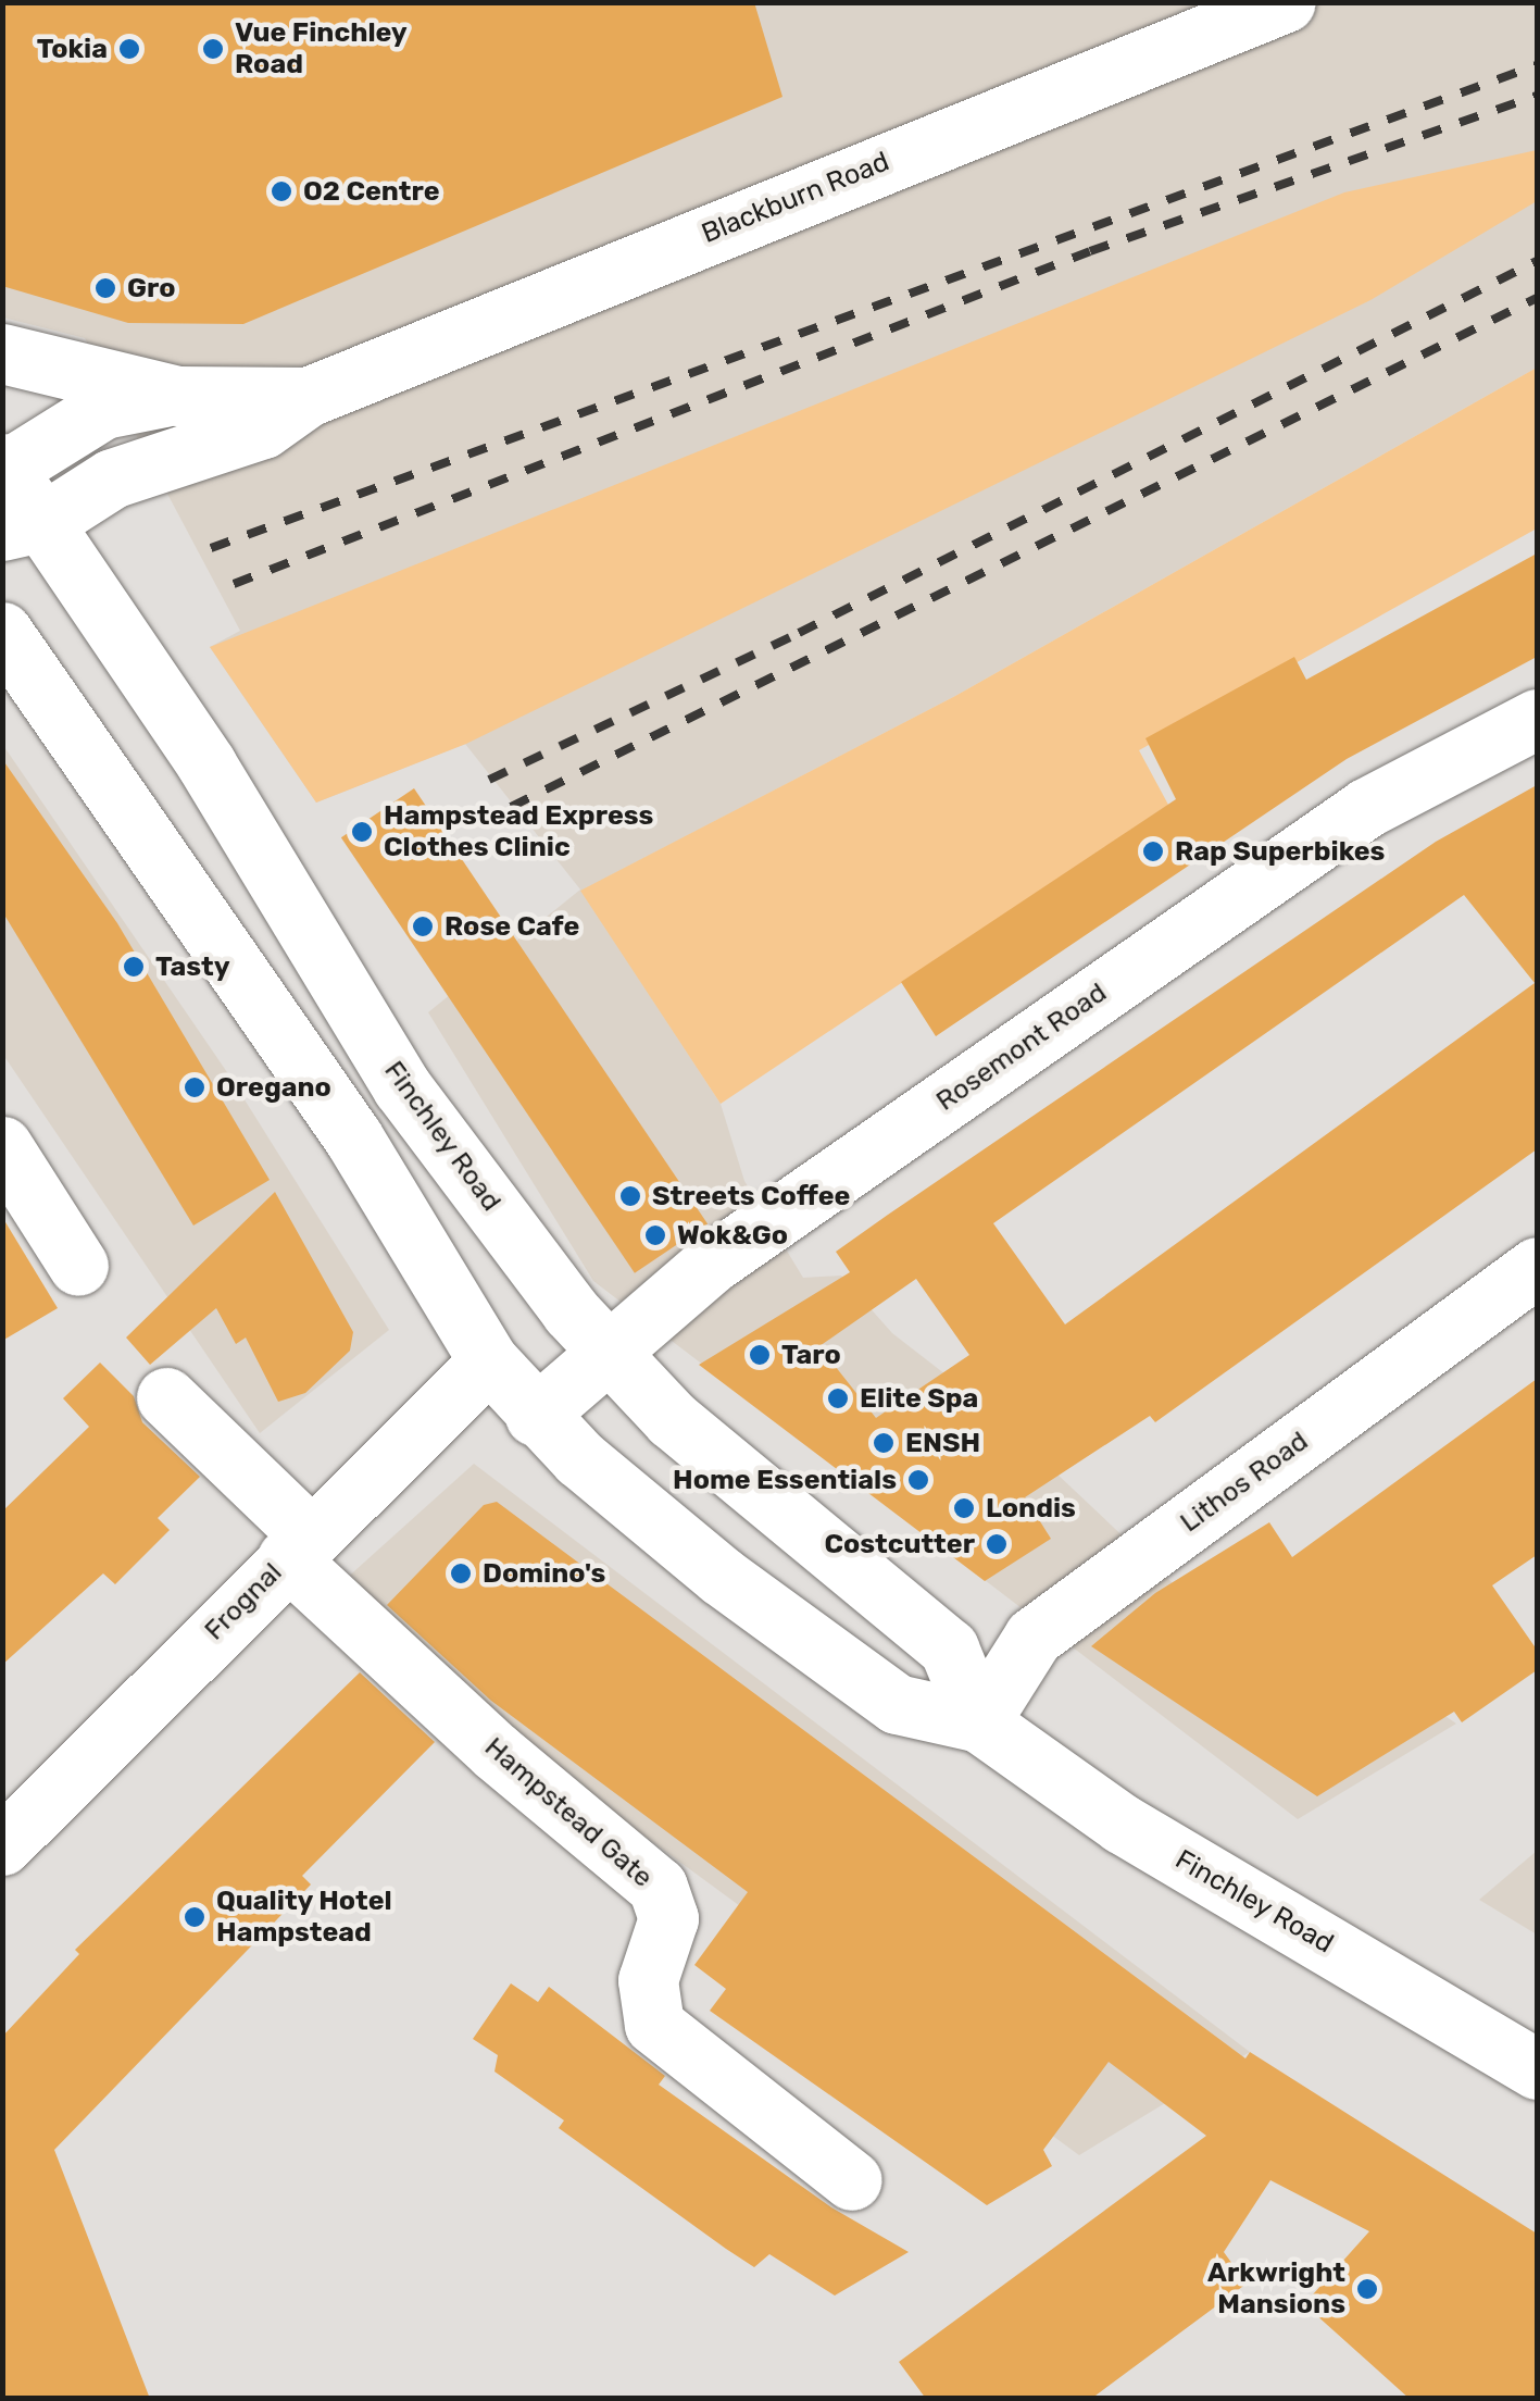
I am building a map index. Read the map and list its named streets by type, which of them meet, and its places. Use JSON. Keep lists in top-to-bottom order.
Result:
{
  "streets": {
    "main road": [
      "Blackburn Road",
      "Rosemont Road",
      "Finchley Road",
      "Lithos Road",
      "Frognal",
      "Hampstead Gate"
    ]
  },
  "crossings": [
    ["Blackburn Road", "Finchley Road"],
    ["Rosemont Road", "Finchley Road"],
    ["Finchley Road", "Lithos Road"],
    ["Finchley Road", "Frognal"],
    ["Frognal", "Hampstead Gate"]
  ],
  "places": [
    "Tokia",
    "Vue Finchley Road",
    "O2 Centre",
    "Gro",
    "Hampstead Express Clothes Clinic",
    "Rap Superbikes",
    "Rose Cafe",
    "Tasty",
    "Oregano",
    "Streets Coffee",
    "Wok&Go",
    "Taro",
    "Elite Spa",
    "ENSH",
    "Home Essentials",
    "Londis",
    "Costcutter",
    "Domino's",
    "Quality Hotel Hampstead",
    "Arkwright Mansions"
  ]
}
